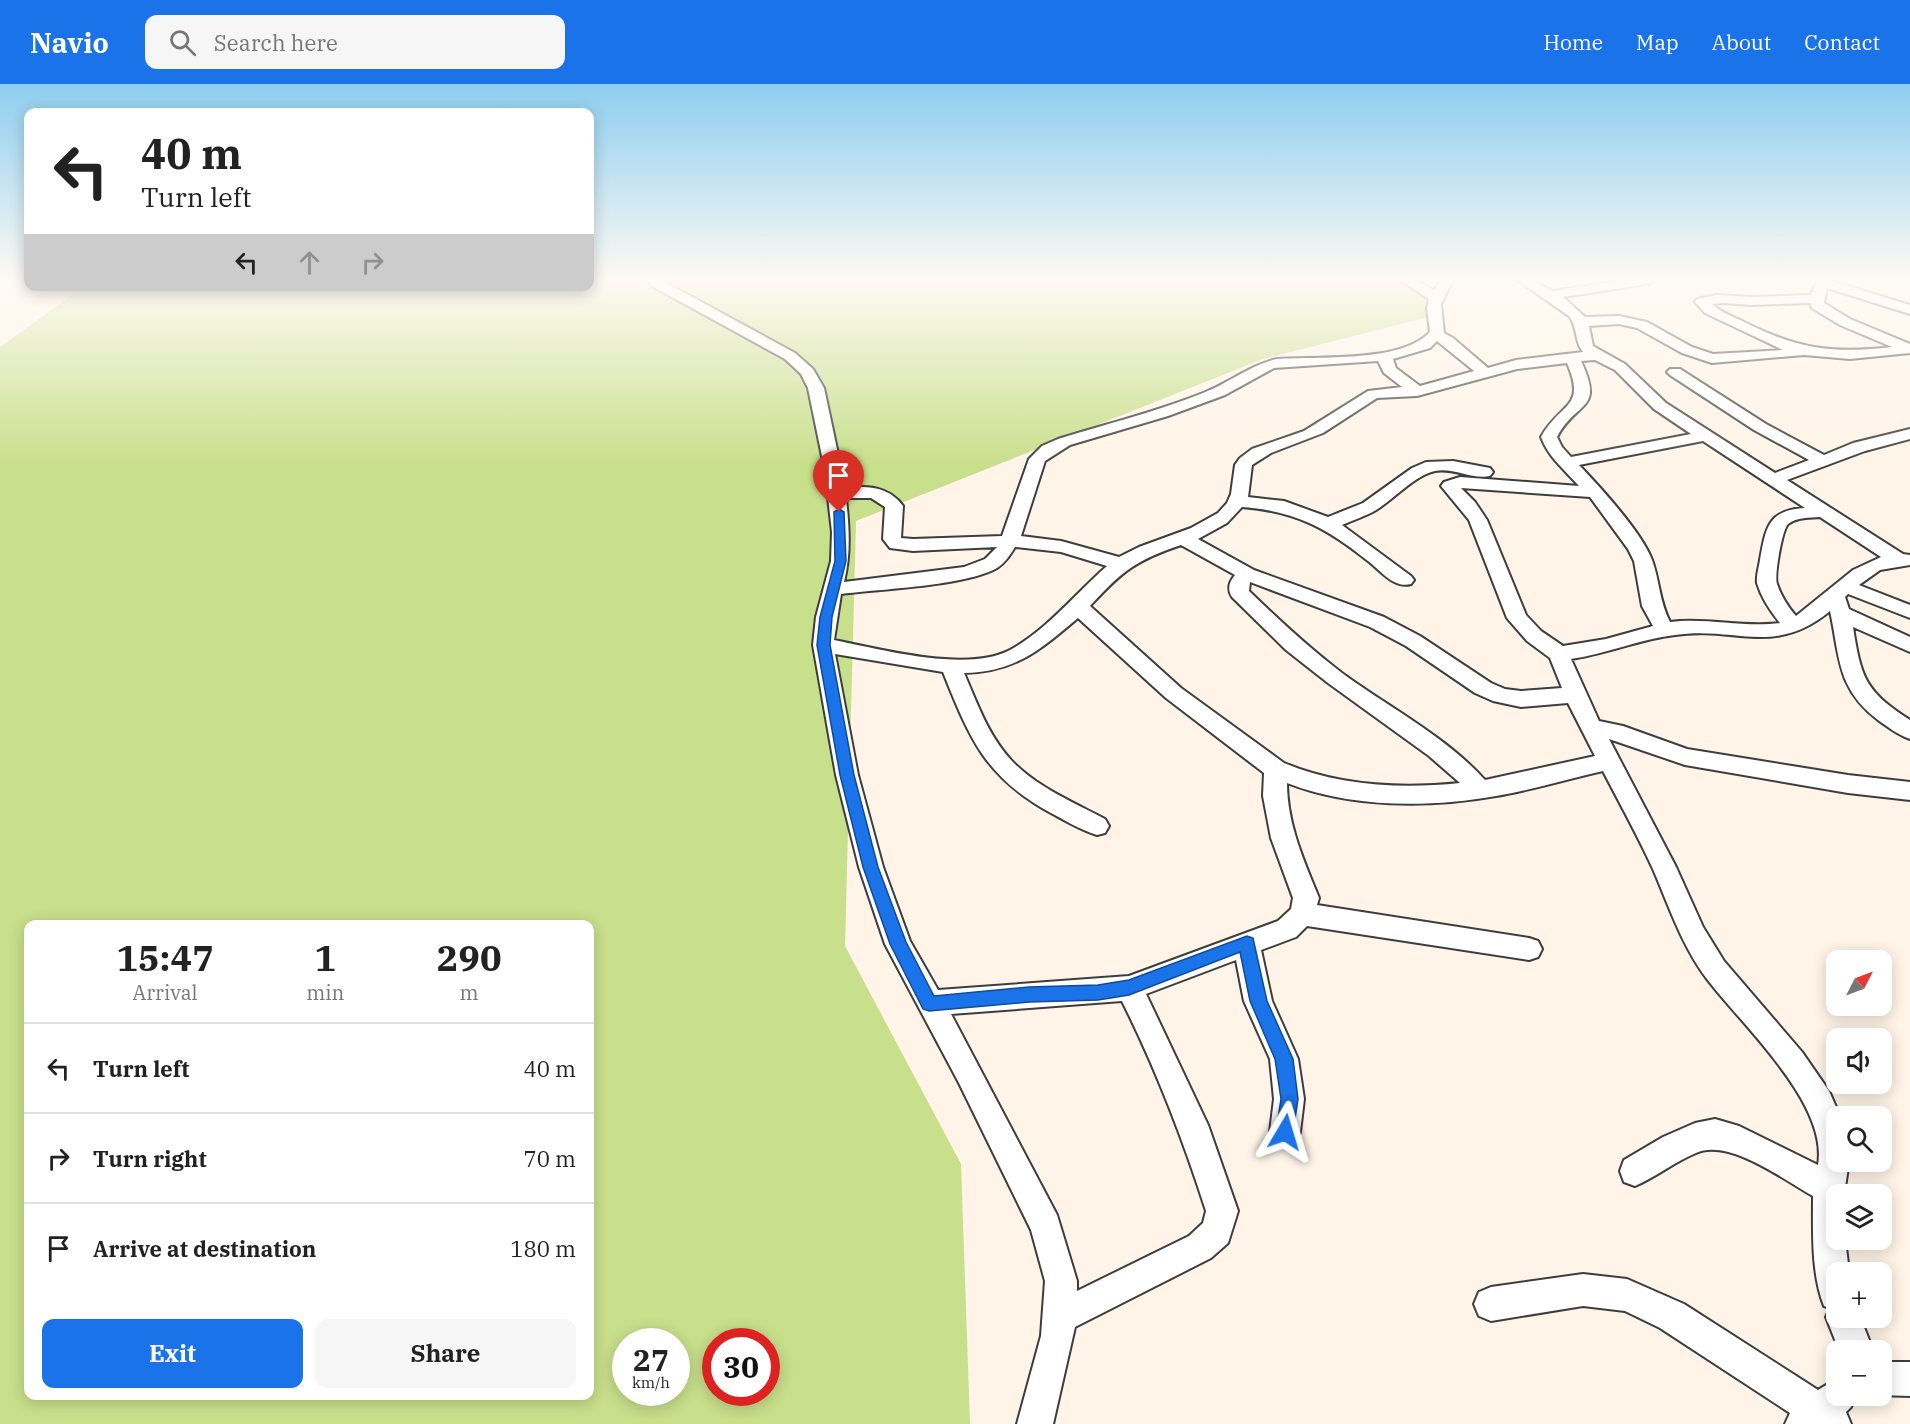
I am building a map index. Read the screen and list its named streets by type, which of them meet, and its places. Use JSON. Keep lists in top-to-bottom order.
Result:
{
  "north": "top right",
  "page": {
    "header": "Navio",
    "search": "Search here",
    "nav": [
      "Home",
      "Map",
      "About",
      "Contact"
    ],
    "turn": ["40 m", "Turn left"],
    "eta": [
      "15:47",
      "Arrival",
      "1",
      "min",
      "290",
      "m"
    ],
    "map_buttons": ["+", "−"],
    "list": [
      {
        "name": "Turn left",
        "value": "40 m"
      },
      {
        "name": "Turn right",
        "value": "70 m"
      },
      {
        "name": "Arrive at destination",
        "value": "180 m"
      }
    ],
    "buttons": ["Exit", "Share"],
    "speed": "27 km/h",
    "limit": "30"
  }
}
